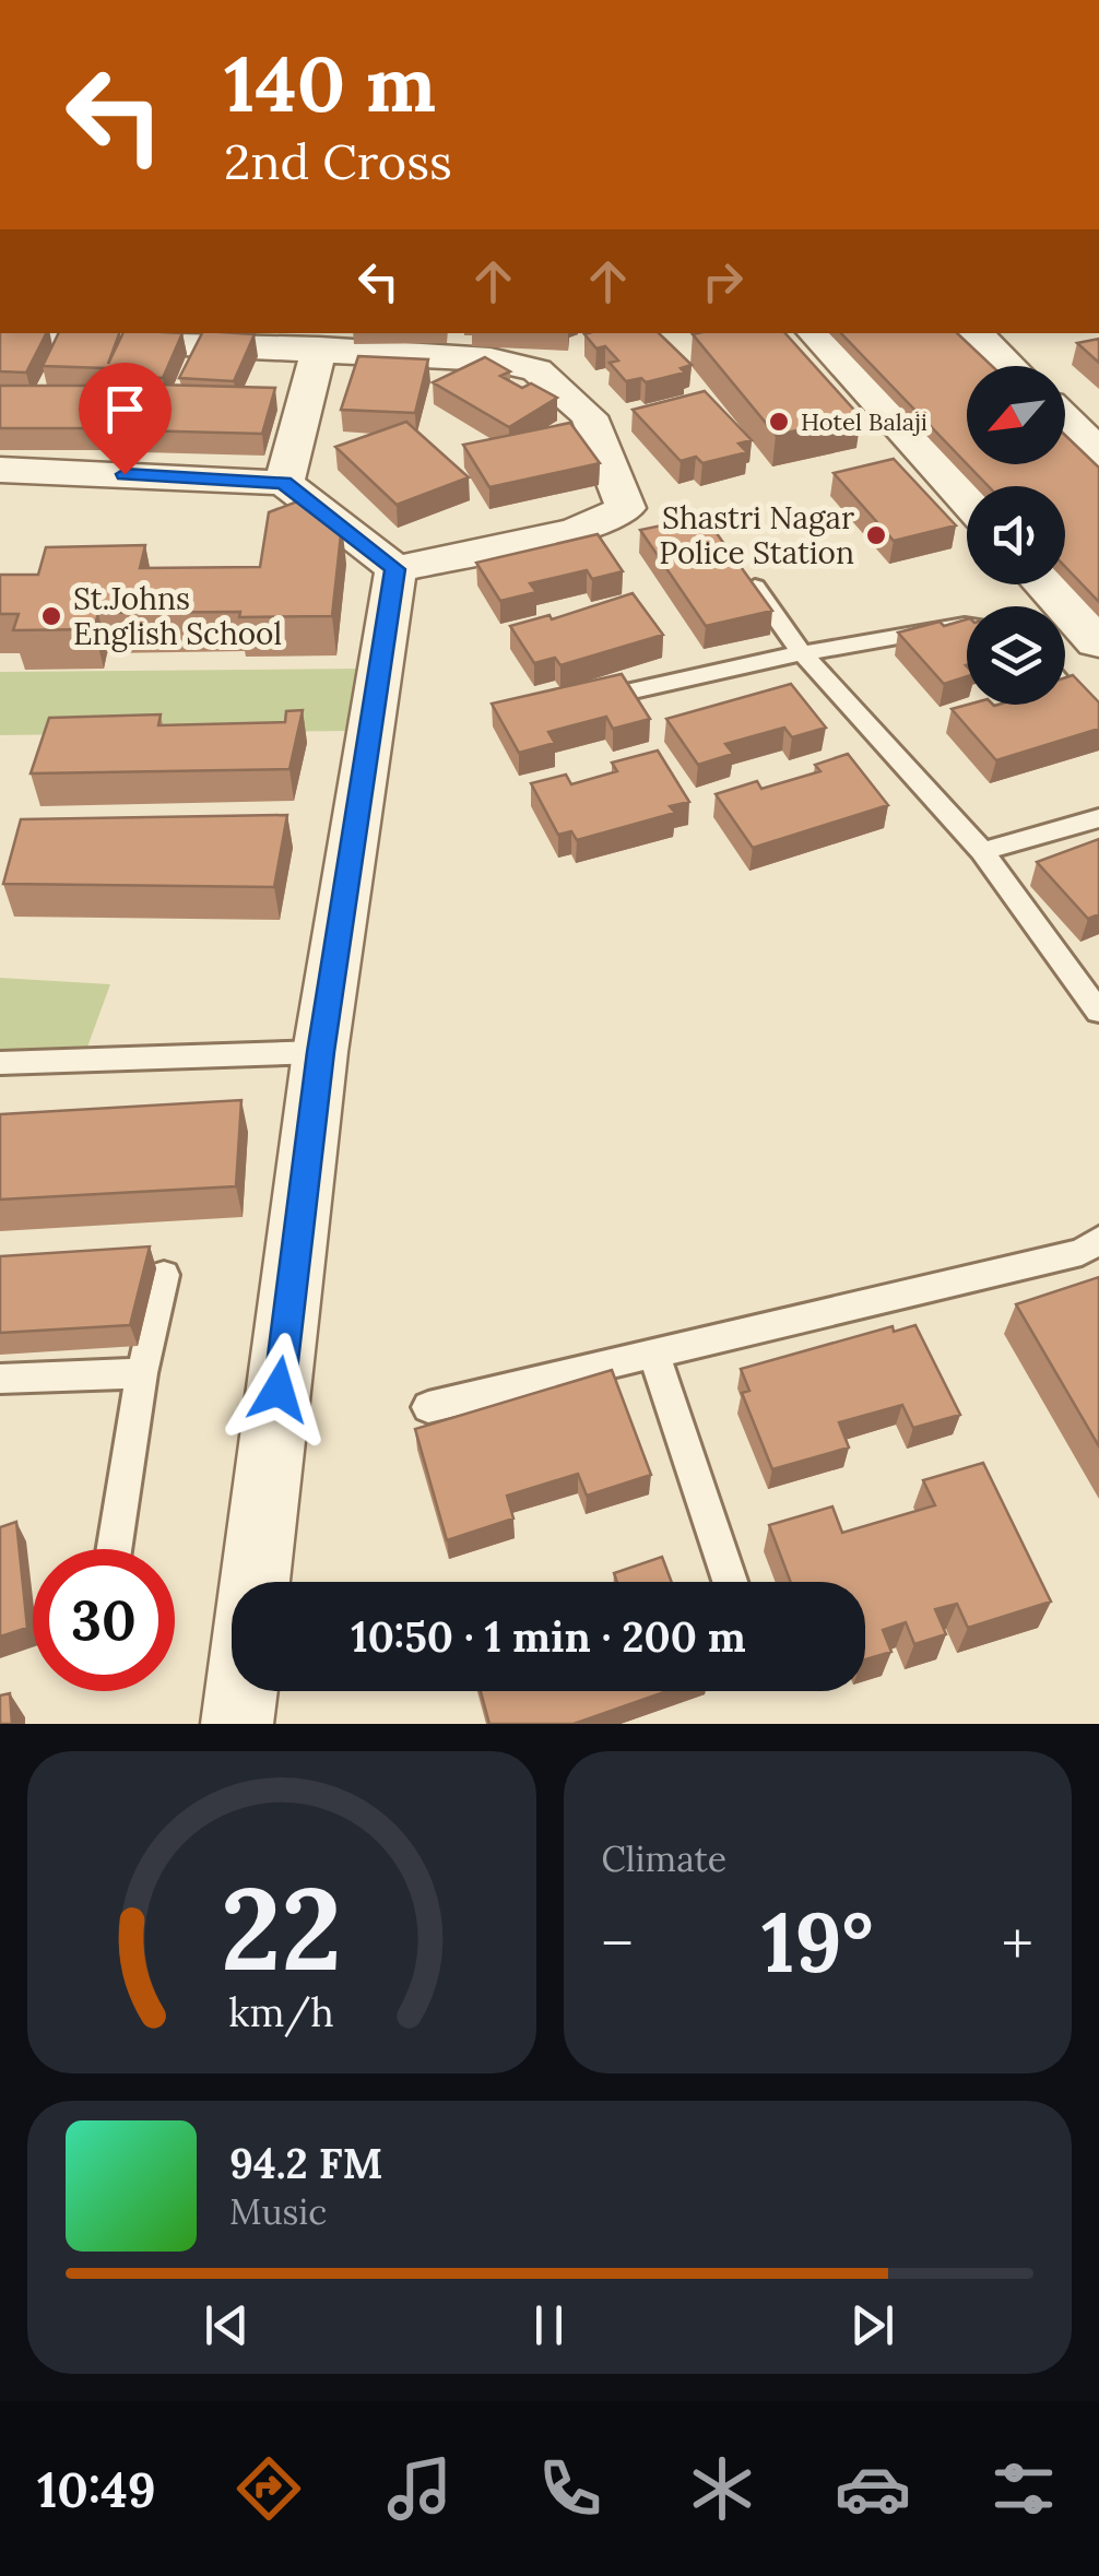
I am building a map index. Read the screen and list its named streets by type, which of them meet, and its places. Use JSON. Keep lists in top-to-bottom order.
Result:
{
  "places": ["Hotel Balaji", "Shastri Nagar Police Station", "St.Johns English School"],
  "north": "bottom left",
  "page": {
    "turn": ["140 m", "2nd Cross"],
    "limit": "30",
    "trip": "10:50 · 1 min · 200 m",
    "tile": "Climate",
    "heat": ["−", "19°", "+"],
    "song": ["94.2 FM", "Music"],
    "tabs": "10:49",
    "gauge": ["22", "km/h"]
  }
}
